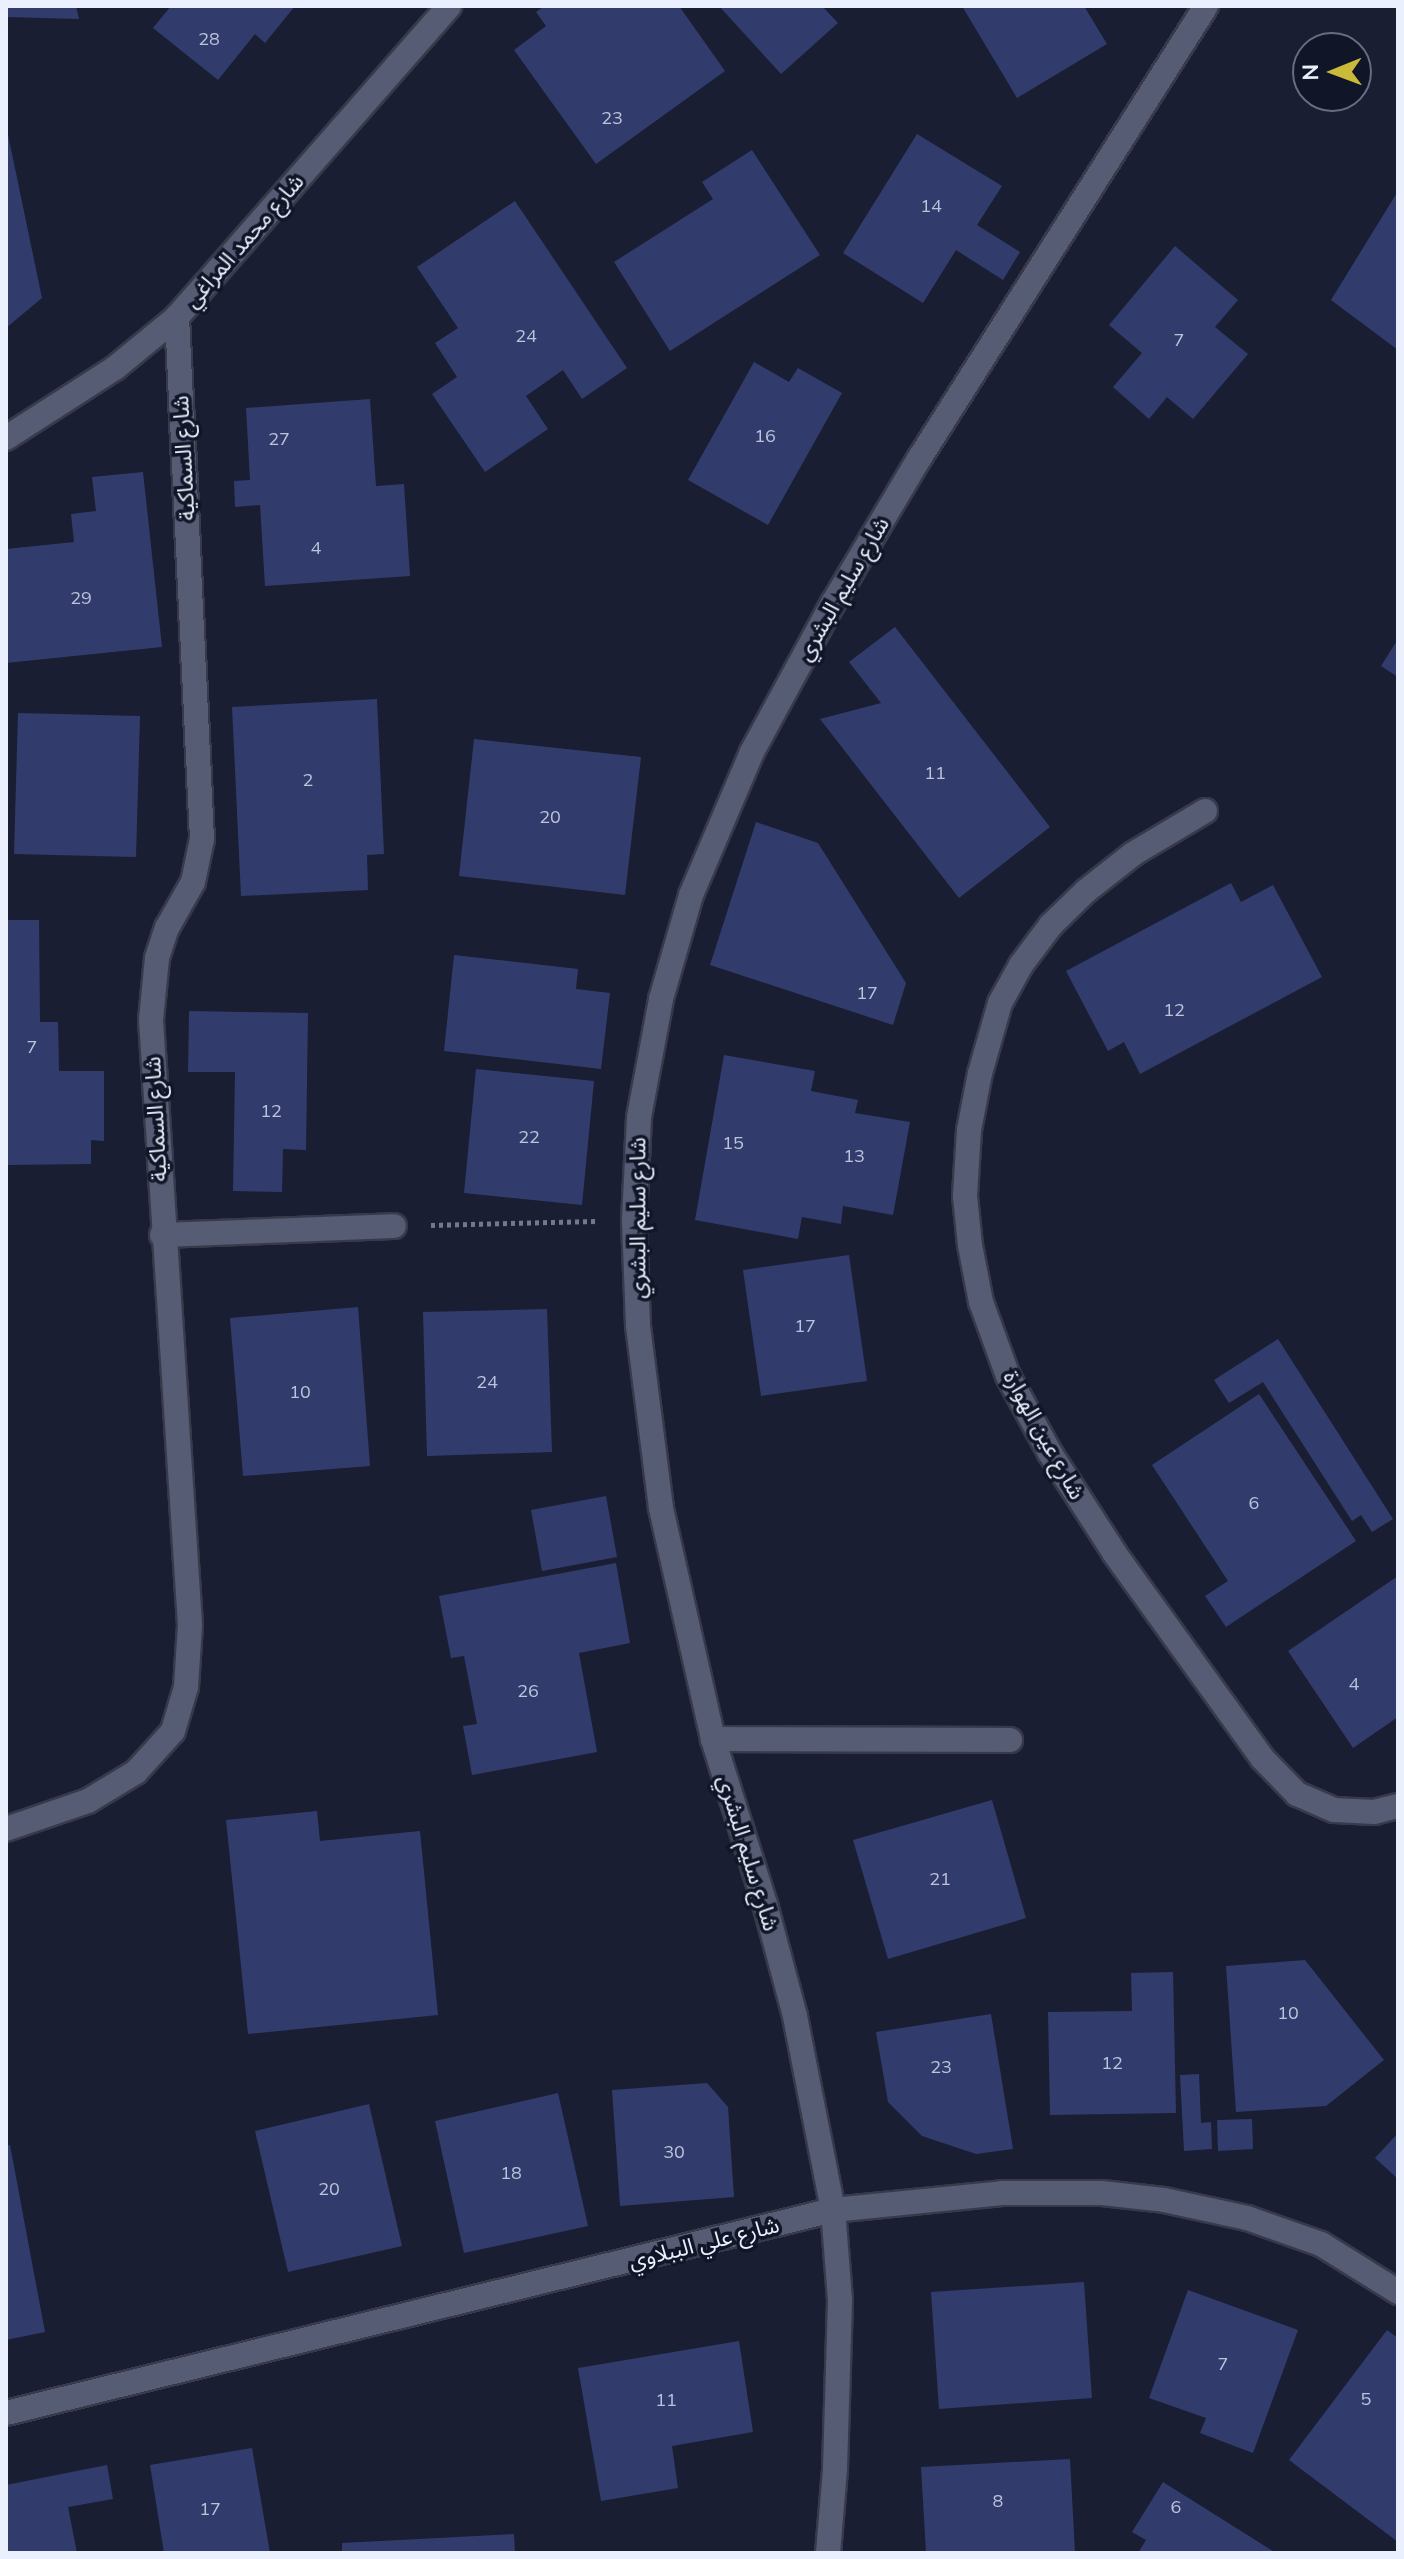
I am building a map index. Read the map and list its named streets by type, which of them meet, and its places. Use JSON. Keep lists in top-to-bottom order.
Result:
{
  "streets": {
    "street": [
      "شارع محمد المراغي",
      "شارع السماكية",
      "شارع سليم البشري",
      "شارع عين الهوارة",
      "شارع علي الببلاوي"
    ]
  },
  "crossings": [
    ["شارع محمد المراغي", "شارع السماكية"],
    ["شارع سليم البشري", "شارع علي الببلاوي"]
  ],
  "house_numbers": [
    "28",
    "23",
    "14",
    "24",
    "7",
    "16",
    "27",
    "4",
    "29",
    "11",
    "2",
    "20",
    "17",
    "12",
    "7",
    "12",
    "22",
    "15",
    "13",
    "17",
    "24",
    "10",
    "6",
    "4",
    "26",
    "21",
    "10",
    "12",
    "23",
    "30",
    "18",
    "20",
    "7",
    "5",
    "11",
    "8",
    "6",
    "17"
  ],
  "north": "left"
}
